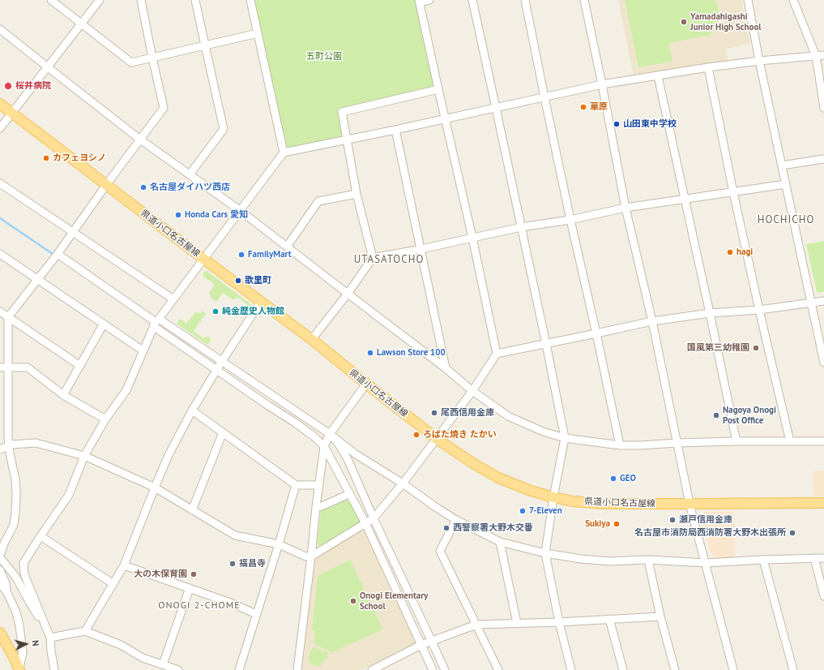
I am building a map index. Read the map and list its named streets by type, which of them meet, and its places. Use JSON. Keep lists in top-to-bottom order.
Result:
{
  "streets": {
    "main road": ["県道小口名古屋線"]
  },
  "districts": ["HOCHICHO", "UTASATOCHO", "ONOGI 2-CHOME"],
  "parks": ["五町公園"],
  "places": [
    "Yamadahigashi Junior High School",
    "桜井病院",
    "華原",
    "山田東中学校",
    "カフェヨシノ",
    "名古屋ダイハツ西店",
    "Honda Cars 愛知",
    "hagi",
    "FamilyMart",
    "歌里町",
    "純金歴史人物館",
    "国風第三幼稚園",
    "Lawson Store 100",
    "尾西信用金庫",
    "Nagoya Onogi Post Office",
    "ろばた焼き たかい",
    "GEO",
    "7-Eleven",
    "瀬戸信用金庫",
    "Sukiya",
    "西警察署大野木交番",
    "名古屋市消防局西消防署大野木出張所",
    "福昌寺",
    "大の木保育園",
    "Onogi Elementary School"
  ],
  "north": "right"
}
